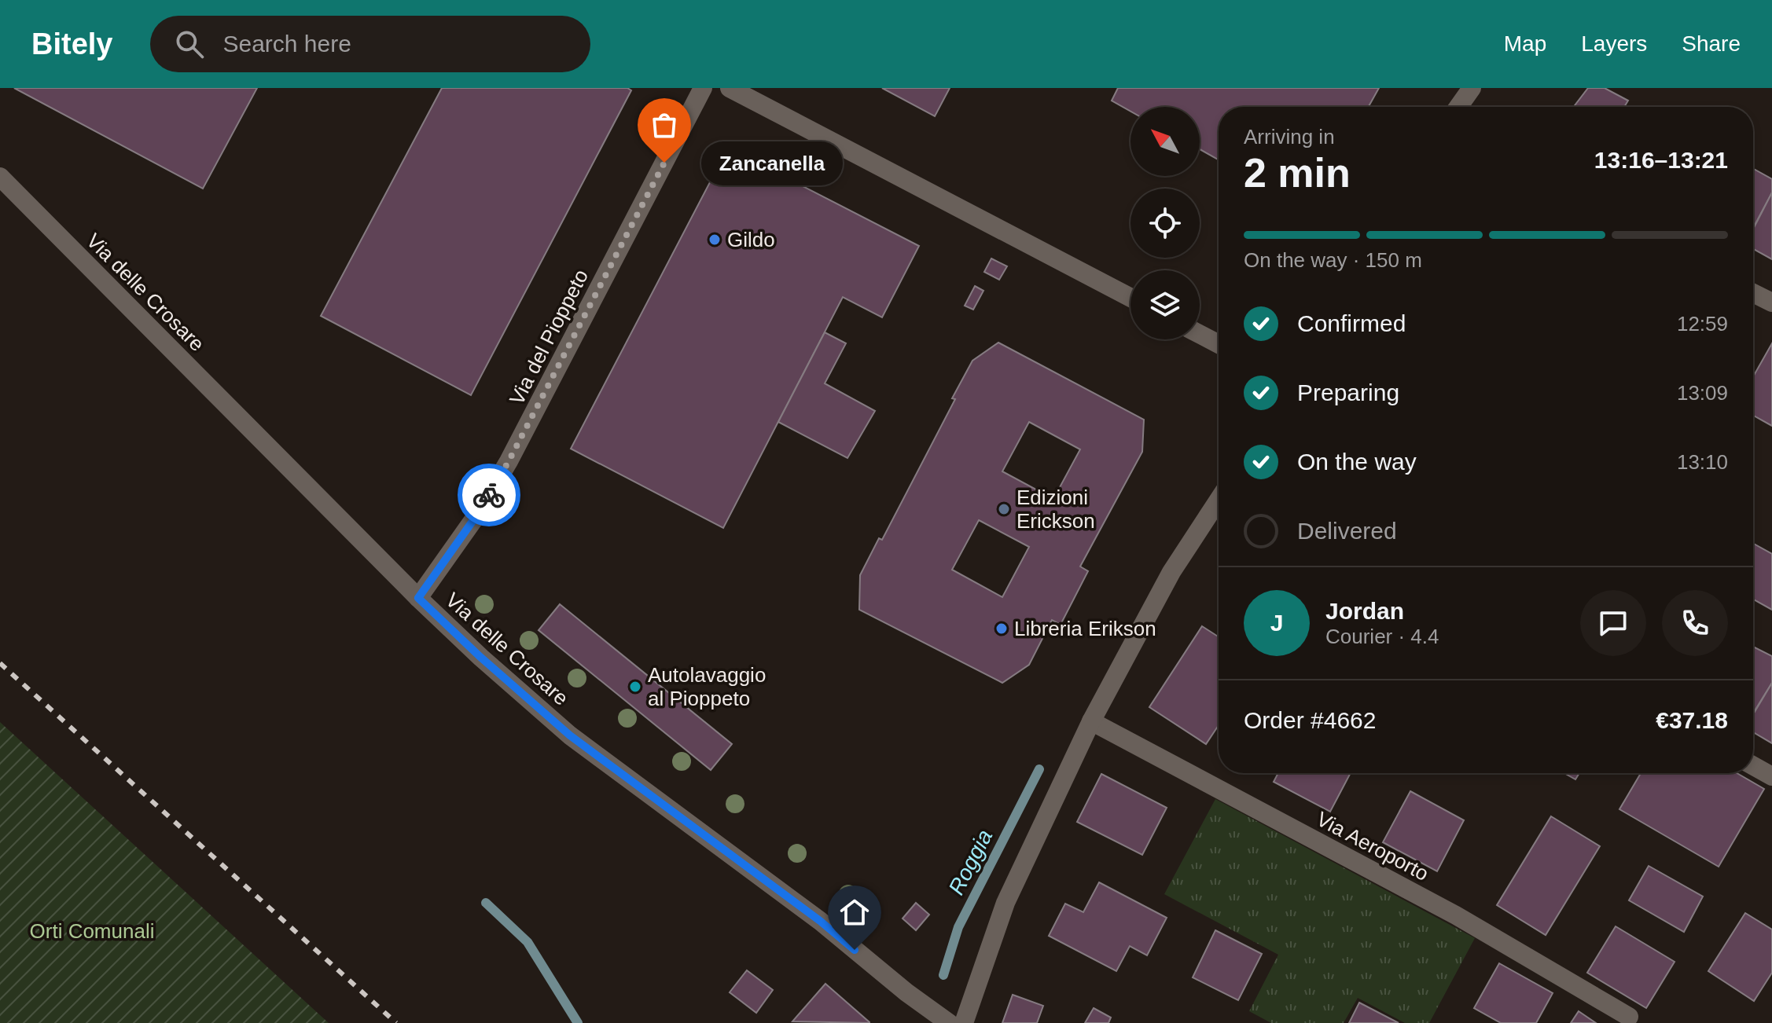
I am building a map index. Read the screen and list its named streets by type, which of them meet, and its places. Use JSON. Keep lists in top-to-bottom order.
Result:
{
  "streets": {
    "street": ["Via delle Crosare", "Via del Pioppeto", "Via Aeroporto"]
  },
  "crossings": [
    ["Via delle Crosare", "Via del Pioppeto"]
  ],
  "water": ["Roggia"],
  "parks": ["Orti Comunali"],
  "places": [
    "Zancanella",
    "Gildo",
    "Edizioni Erickson",
    "Libreria Erikson",
    "Autolavaggio al Pioppeto"
  ],
  "north": "top left",
  "page": {
    "header": "Bitely",
    "search": "Search here",
    "nav": ["Map", "Layers", "Share"],
    "heading": ["2 min", "Arriving in", "13:16–13:21"],
    "panel": [
      "Jordan",
      "Courier · 4.4",
      "Order #4662",
      "€37.18"
    ],
    "bubble": "Zancanella",
    "bar": "On the way · 150 m",
    "list": [
      ["Confirmed", "12:59"],
      ["Preparing", "13:09"],
      ["On the way", "13:10"],
      "Delivered"
    ],
    "round": "J"
  }
}
